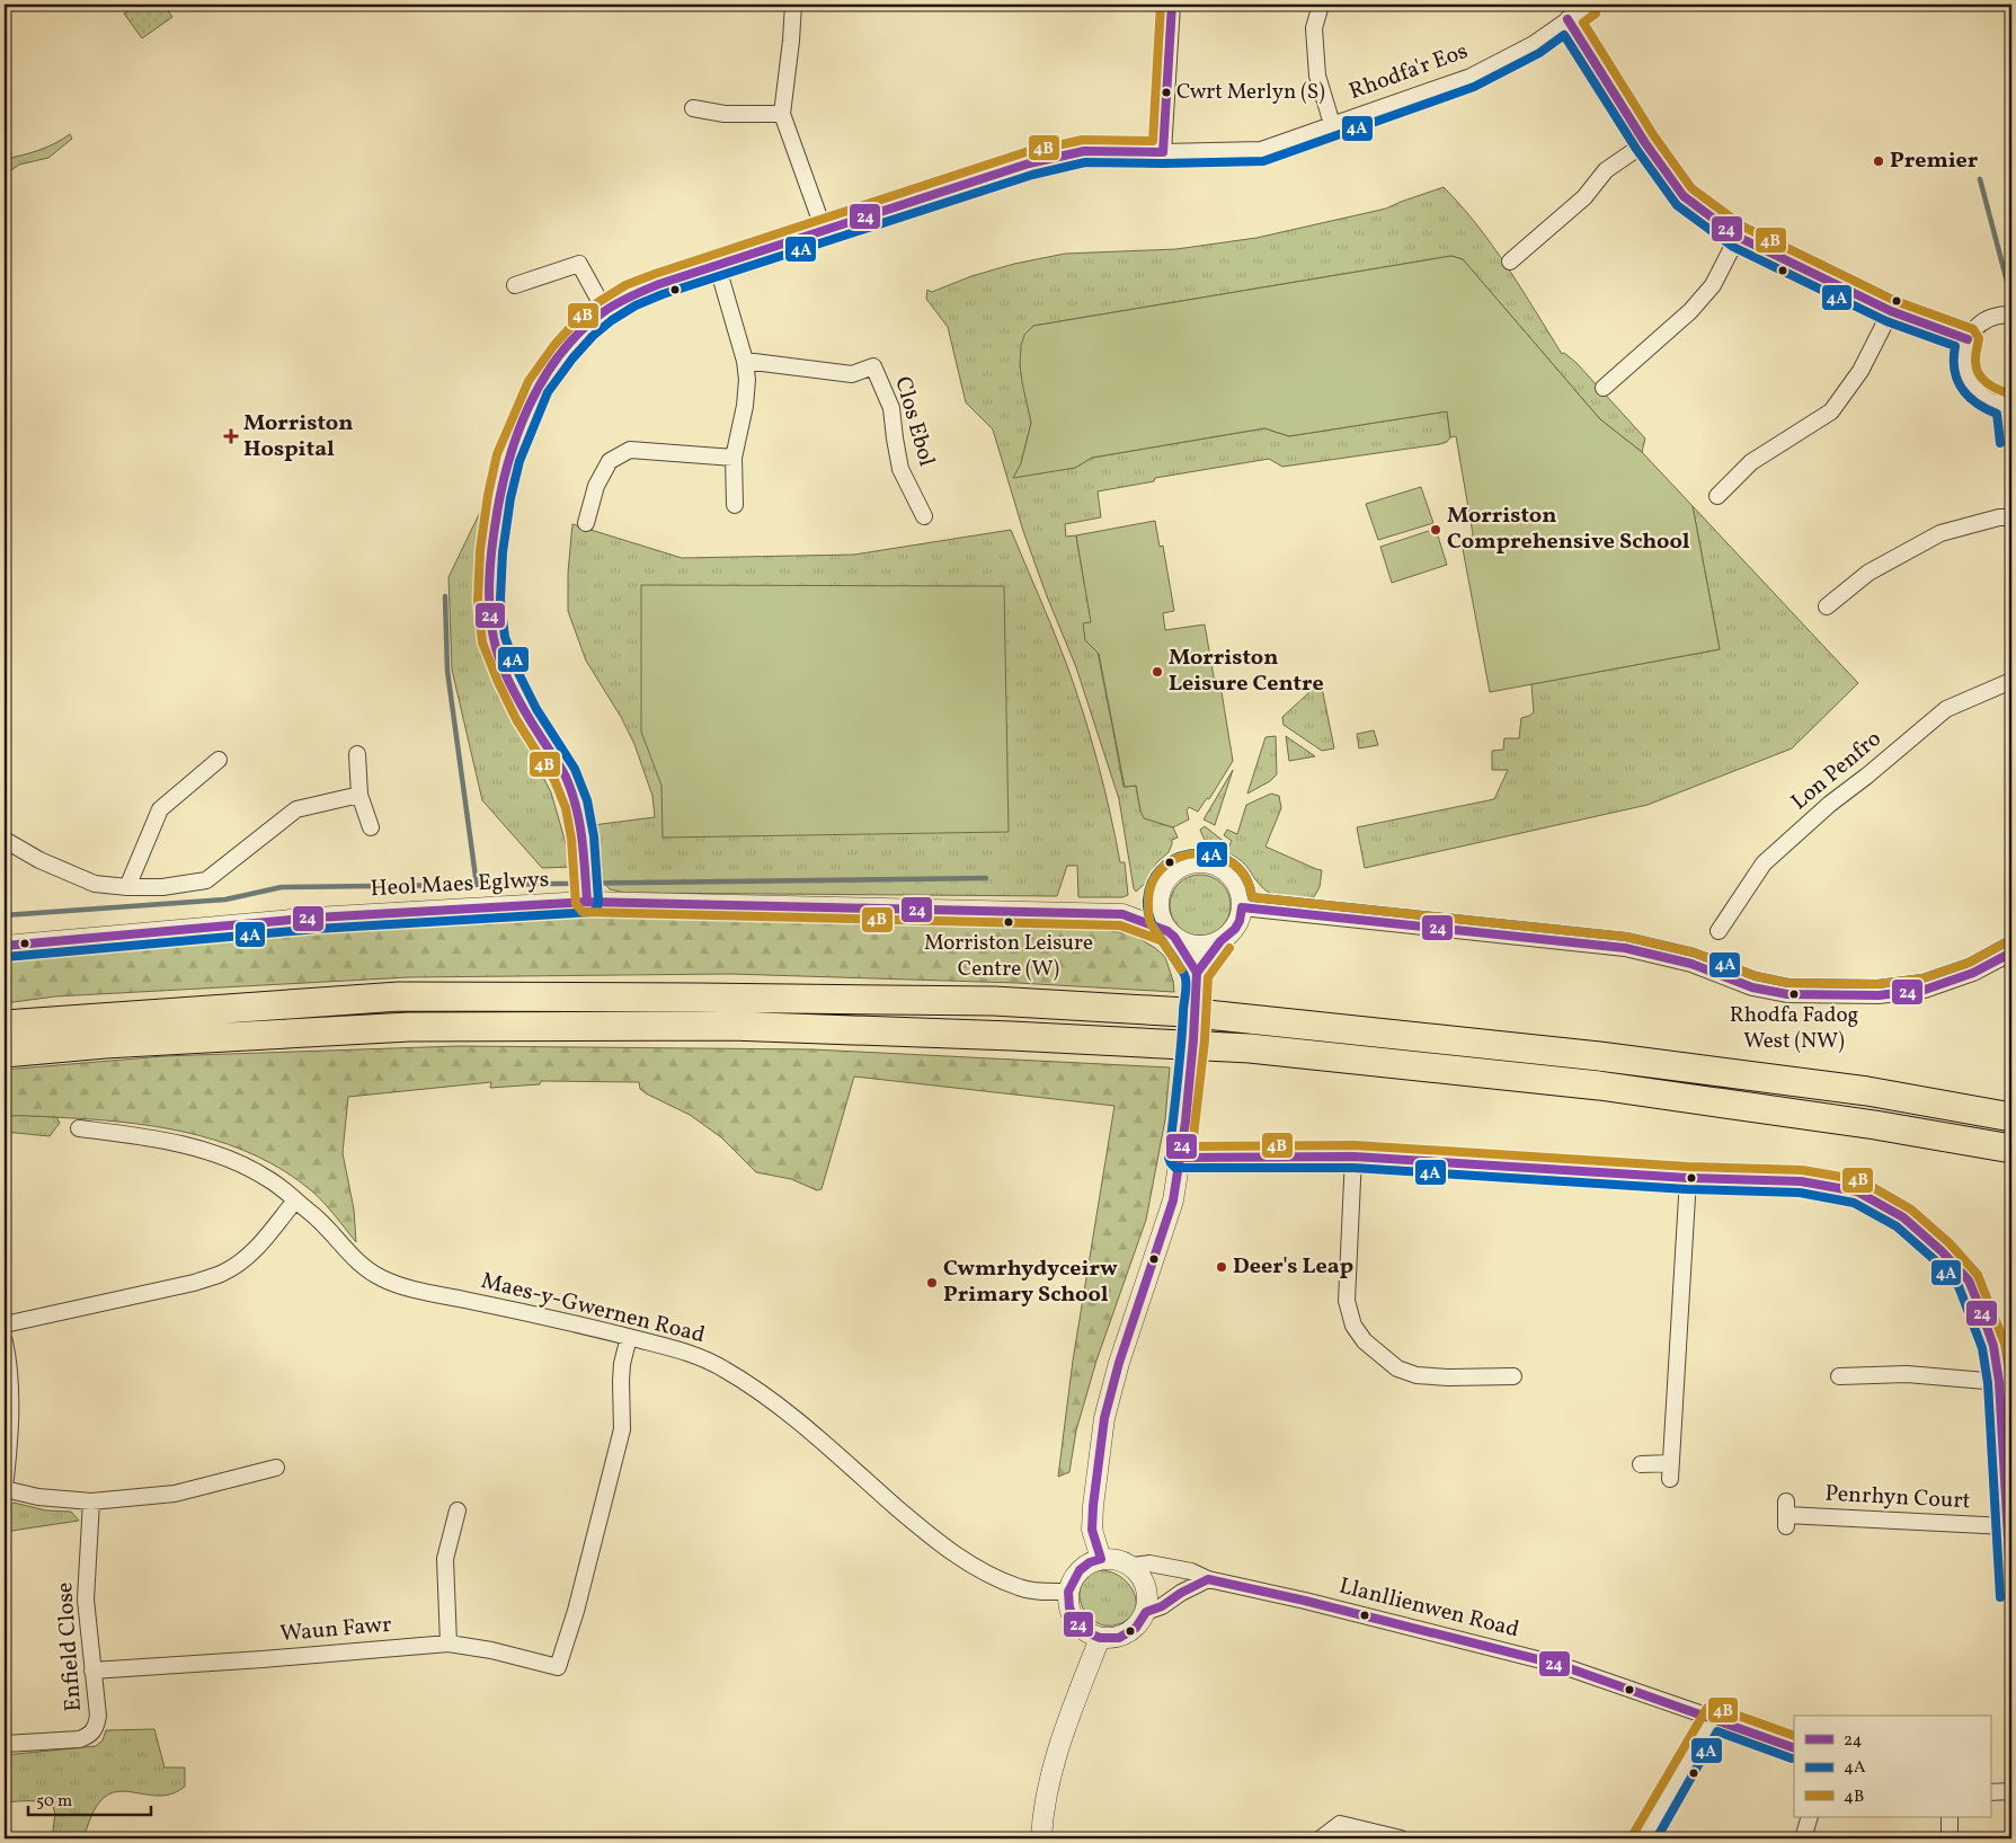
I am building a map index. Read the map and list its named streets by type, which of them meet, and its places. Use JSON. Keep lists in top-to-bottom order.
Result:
{
  "streets": {
    "street": [
      "Rhodfa'r Eos",
      "Clos Ebol",
      "Lon Penfro",
      "Heol Maes Eglwys",
      "Maes-y-Gwernen Road",
      "Penrhyn Court",
      "Llanllienwen Road",
      "Waun Fawr",
      "Enfield Close"
    ]
  },
  "crossings": [
    ["Rhodfa'r Eos", "Heol Maes Eglwys"],
    ["Maes-y-Gwernen Road", "Llanllienwen Road"],
    ["Maes-y-Gwernen Road", "Waun Fawr"],
    ["Waun Fawr", "Enfield Close"]
  ],
  "places": {
    "other": [
      "Cwrt Merlyn (S)",
      "Premier",
      "Morriston Comprehensive School",
      "Morriston Leisure Centre",
      "Morriston Leisure Centre (W)",
      "Rhodfa Fadog West (NW)",
      "Deer's Leap",
      "Cwmrhydyceirw Primary School"
    ],
    "health": ["Morriston Hospital"]
  },
  "lines": ["transit line 24", "transit line 4B", "transit line 4A"],
  "legend": ["24", "4A", "4B"],
  "scale_bar": "50 m"
}
